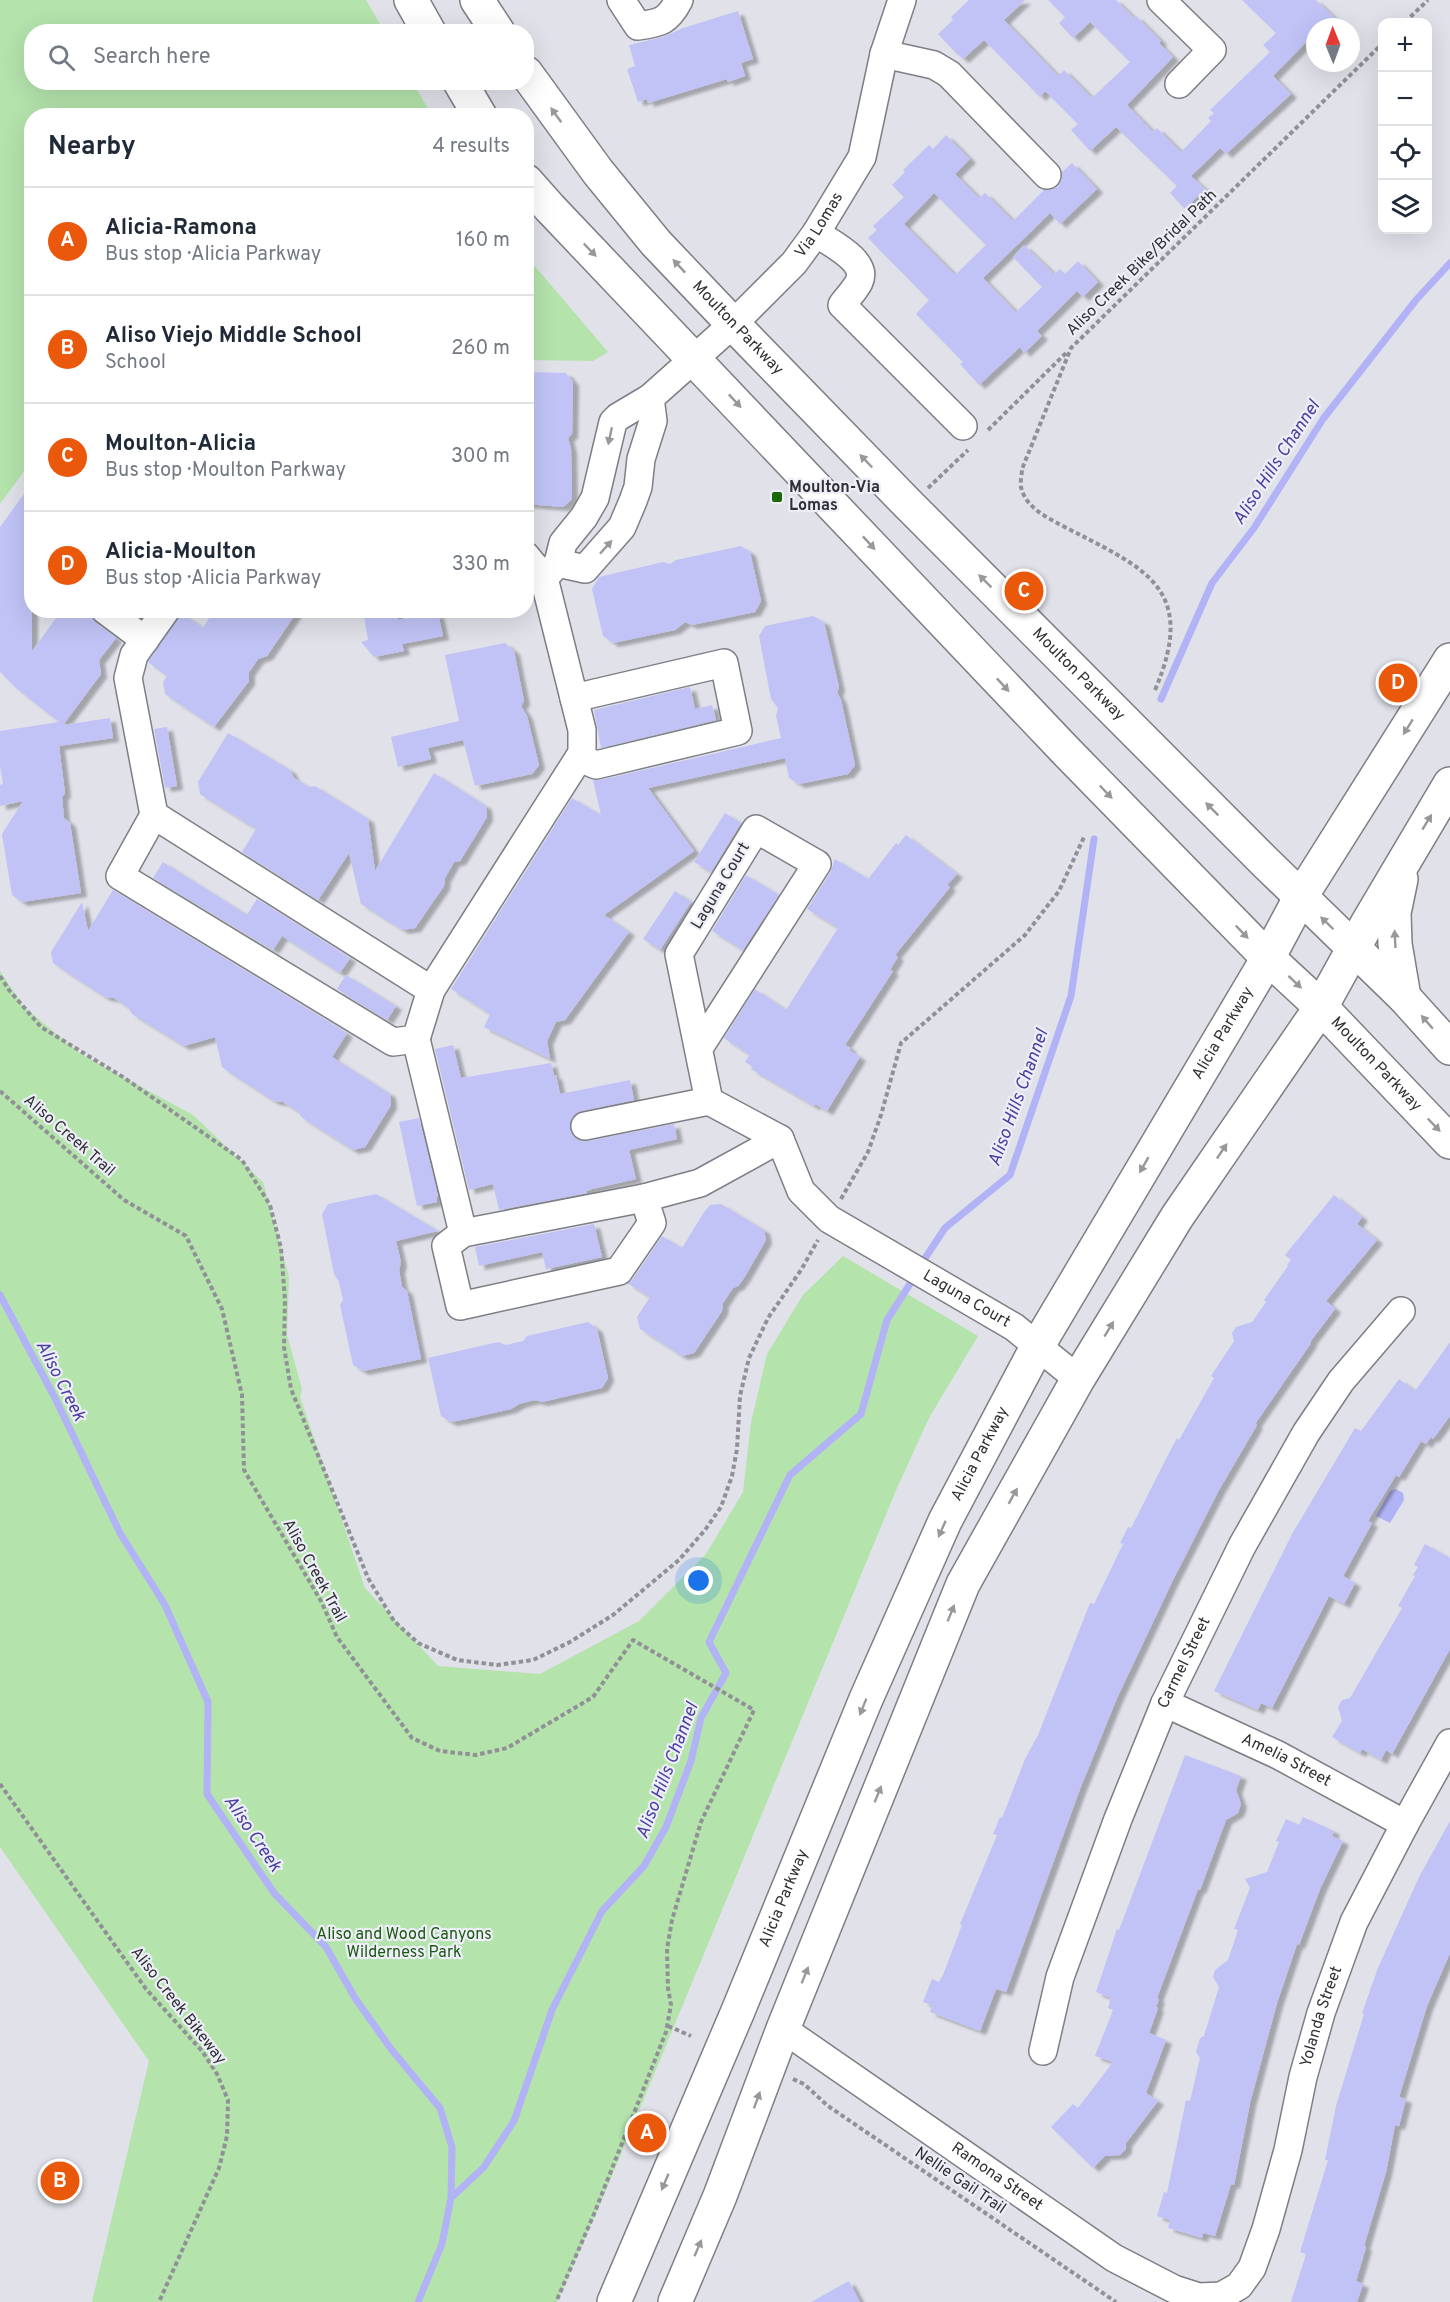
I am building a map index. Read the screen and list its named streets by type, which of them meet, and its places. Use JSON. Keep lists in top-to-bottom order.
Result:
{
  "streets": {
    "main road": ["Moulton Parkway", "Alicia Parkway"],
    "street": [
      "Via Lomas",
      "Laguna Court",
      "Carmel Street",
      "Amelia Street",
      "Yolanda Street",
      "Ramona Street"
    ],
    "path": [
      "Aliso Creek Bike/Bridal Path",
      "Aliso Creek Trail",
      "Aliso Creek Bikeway",
      "Nellie Gail Trail"
    ]
  },
  "crossings": [
    ["Via Lomas", "Moulton Parkway"],
    ["Moulton Parkway", "Alicia Parkway"],
    ["Laguna Court", "Alicia Parkway"],
    ["Carmel Street", "Amelia Street"],
    ["Amelia Street", "Yolanda Street"],
    ["Yolanda Street", "Ramona Street"]
  ],
  "water": ["Aliso Hills Channel", "Aliso Creek"],
  "parks": ["Aliso and Wood Canyons Wilderness Park"],
  "places": {
    "transit": ["Moulton-Via Lomas"]
  },
  "north": "top",
  "page": {
    "map_buttons": ["+", "−"],
    "search": "Search here",
    "heading": ["Nearby", "4 results"],
    "list": [
      {
        "mark": "A",
        "name": "Alicia-Ramona",
        "note": "Bus stop · Alicia Parkway",
        "value": "160 m"
      },
      {
        "mark": "B",
        "name": "Aliso Viejo Middle School",
        "note": "School",
        "value": "260 m"
      },
      {
        "mark": "C",
        "name": "Moulton-Alicia",
        "note": "Bus stop · Moulton Parkway",
        "value": "300 m"
      },
      {
        "mark": "D",
        "name": "Alicia-Moulton",
        "note": "Bus stop · Alicia Parkway",
        "value": "330 m"
      }
    ],
    "pins": [
      "C",
      "D",
      "A",
      "B"
    ]
  }
}
